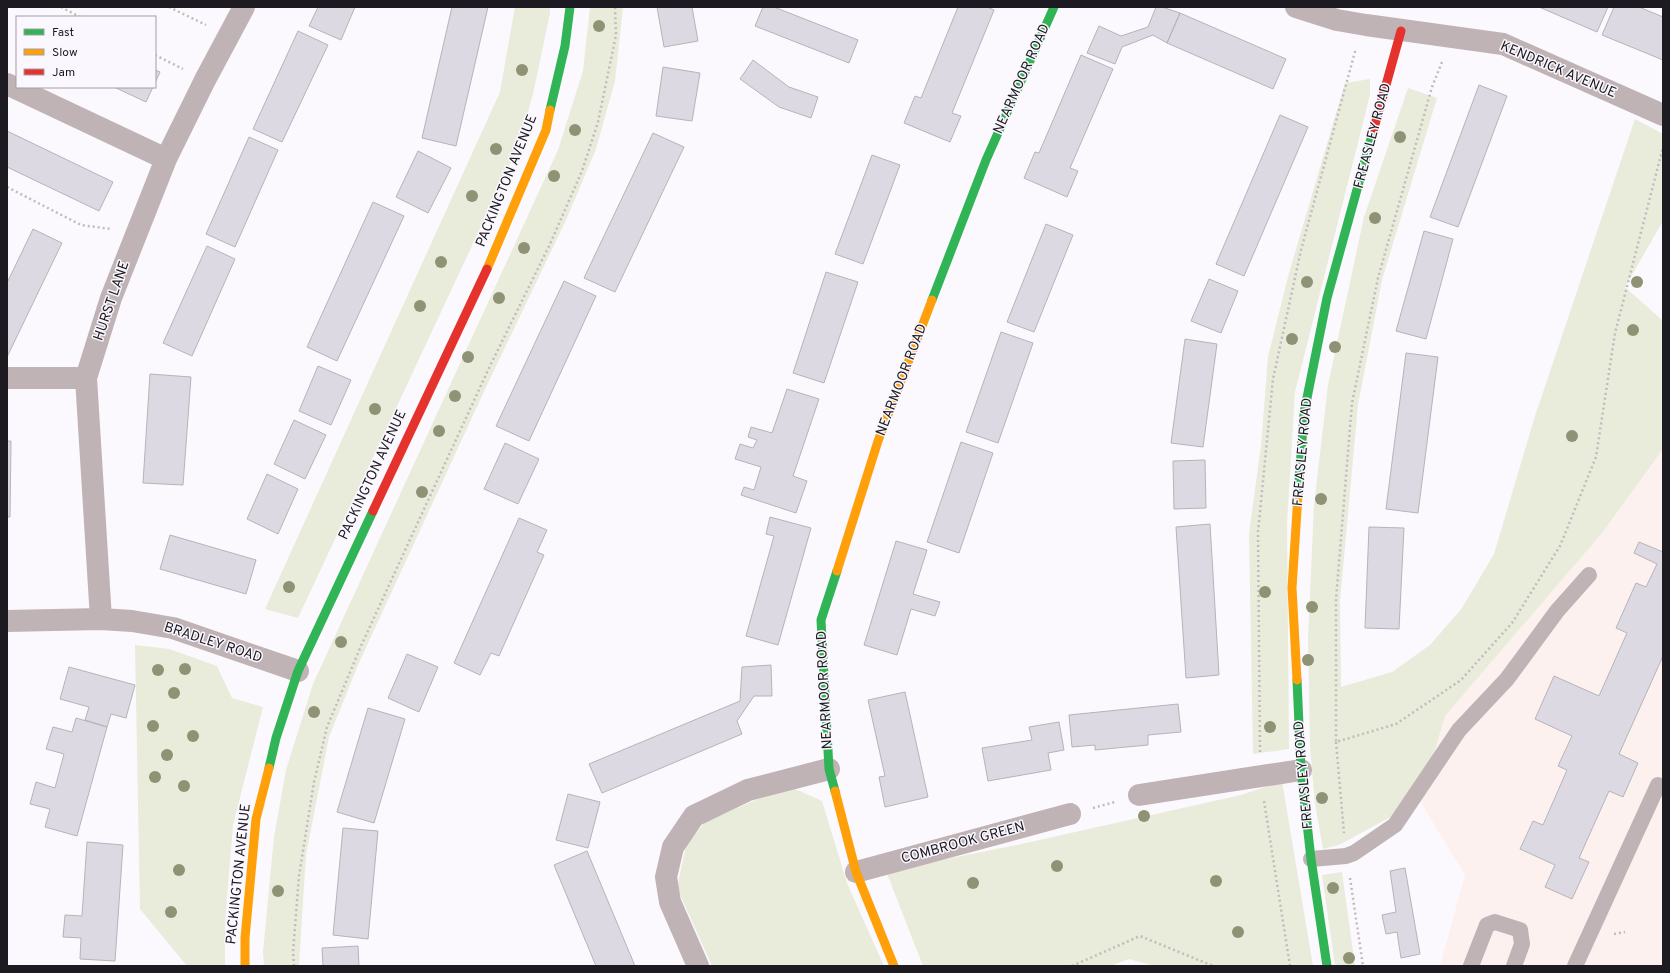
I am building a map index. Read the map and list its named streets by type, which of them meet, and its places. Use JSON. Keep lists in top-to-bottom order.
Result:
{
  "streets": {
    "street": [
      "KENDRICK AVENUE",
      "NEARMOOR ROAD",
      "FREASLEY ROAD",
      "PACKINGTON AVENUE",
      "HURST LANE",
      "BRADLEY ROAD",
      "COMBROOK GREEN"
    ]
  },
  "crossings": [
    ["KENDRICK AVENUE", "FREASLEY ROAD"],
    ["NEARMOOR ROAD", "COMBROOK GREEN"],
    ["PACKINGTON AVENUE", "BRADLEY ROAD"],
    ["HURST LANE", "BRADLEY ROAD"]
  ],
  "legend": ["Fast", "Slow", "Jam"]
}
